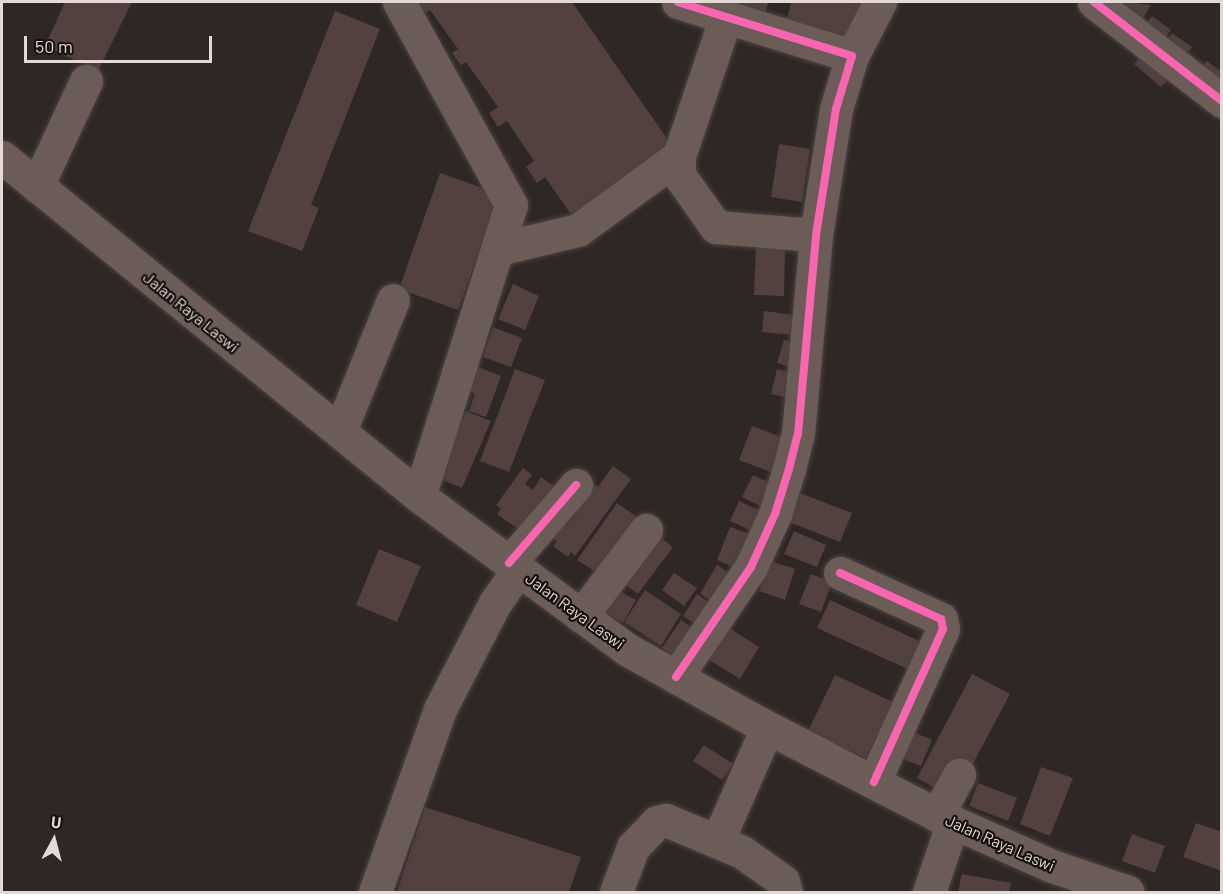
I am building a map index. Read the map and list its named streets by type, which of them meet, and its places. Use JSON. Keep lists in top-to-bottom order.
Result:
{
  "streets": {
    "main road": ["Jalan Raya Laswi"]
  },
  "scale_bar": "50 m",
  "north": "top"
}
